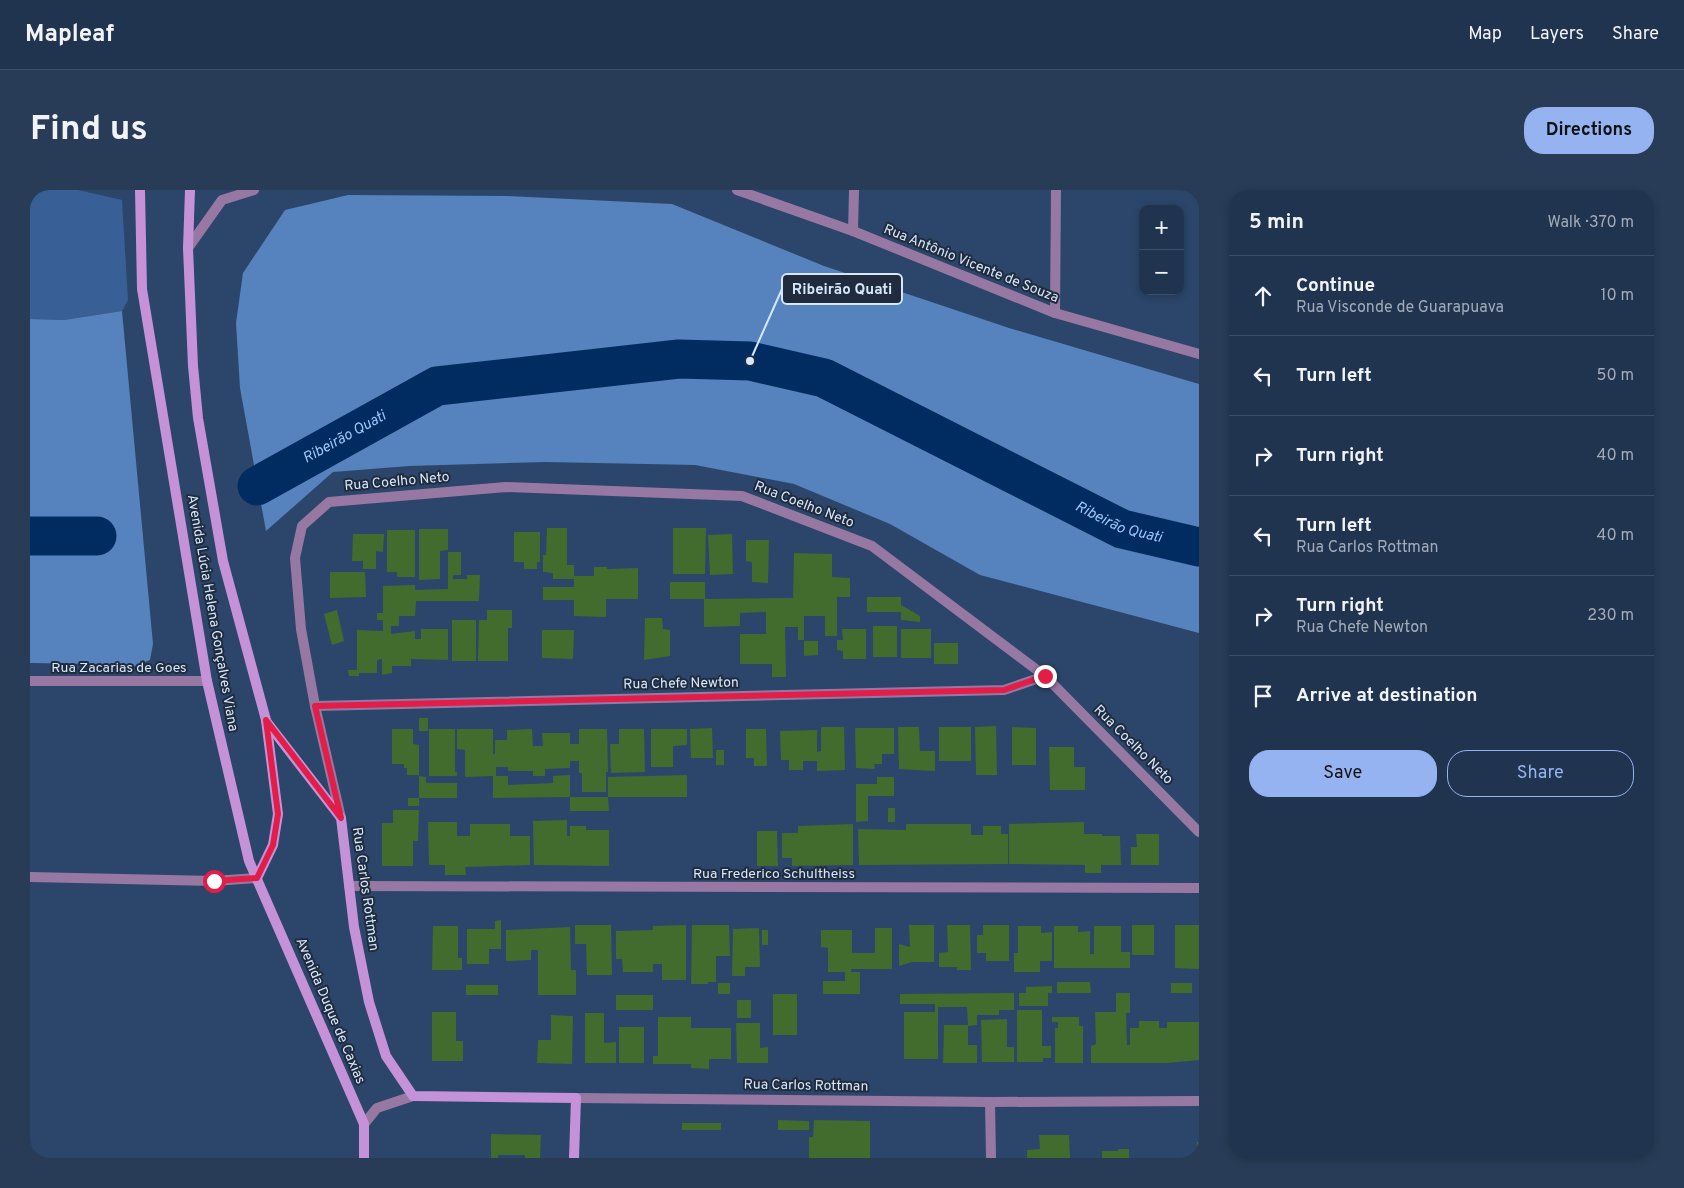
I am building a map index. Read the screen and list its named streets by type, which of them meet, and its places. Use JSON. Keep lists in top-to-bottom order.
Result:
{
  "streets": {
    "street": [
      "Rua Antônio Vicente de Souza",
      "Rua Coelho Neto",
      "Avenida Lúcia Helena Gonçalves Viana",
      "Rua Zacarias de Goes",
      "Rua Chefe Newton",
      "Rua Frederico Schultheiss",
      "Rua Carlos Rottman",
      "Avenida Duque de Caxias"
    ]
  },
  "crossings": [
    ["Rua Coelho Neto", "Rua Chefe Newton"],
    ["Rua Coelho Neto", "Rua Carlos Rottman"],
    ["Avenida Lúcia Helena Gonçalves Viana", "Rua Zacarias de Goes"],
    ["Avenida Lúcia Helena Gonçalves Viana", "Avenida Duque de Caxias"],
    ["Rua Chefe Newton", "Rua Carlos Rottman"],
    ["Rua Frederico Schultheiss", "Rua Carlos Rottman"],
    ["Rua Carlos Rottman", "Avenida Duque de Caxias"]
  ],
  "water": ["Ribeirão Quati"],
  "places": ["Ribeirão Quati"],
  "page": {
    "header": "Mapleaf",
    "nav": ["Map", "Layers", "Share"],
    "buttons": [
      "Directions",
      ["Save", "Share"]
    ],
    "title": "Find us",
    "heading": ["5 min", "Walk · 370 m"],
    "map_buttons": ["+", "−"],
    "list": [
      ["Continue", "Rua Visconde de Guarapuava", "10 m"],
      ["Turn left", "50 m"],
      ["Turn right", "40 m"],
      ["Turn left", "Rua Carlos Rottman", "40 m"],
      ["Turn right", "Rua Chefe Newton", "230 m"],
      "Arrive at destination"
    ]
  }
}
